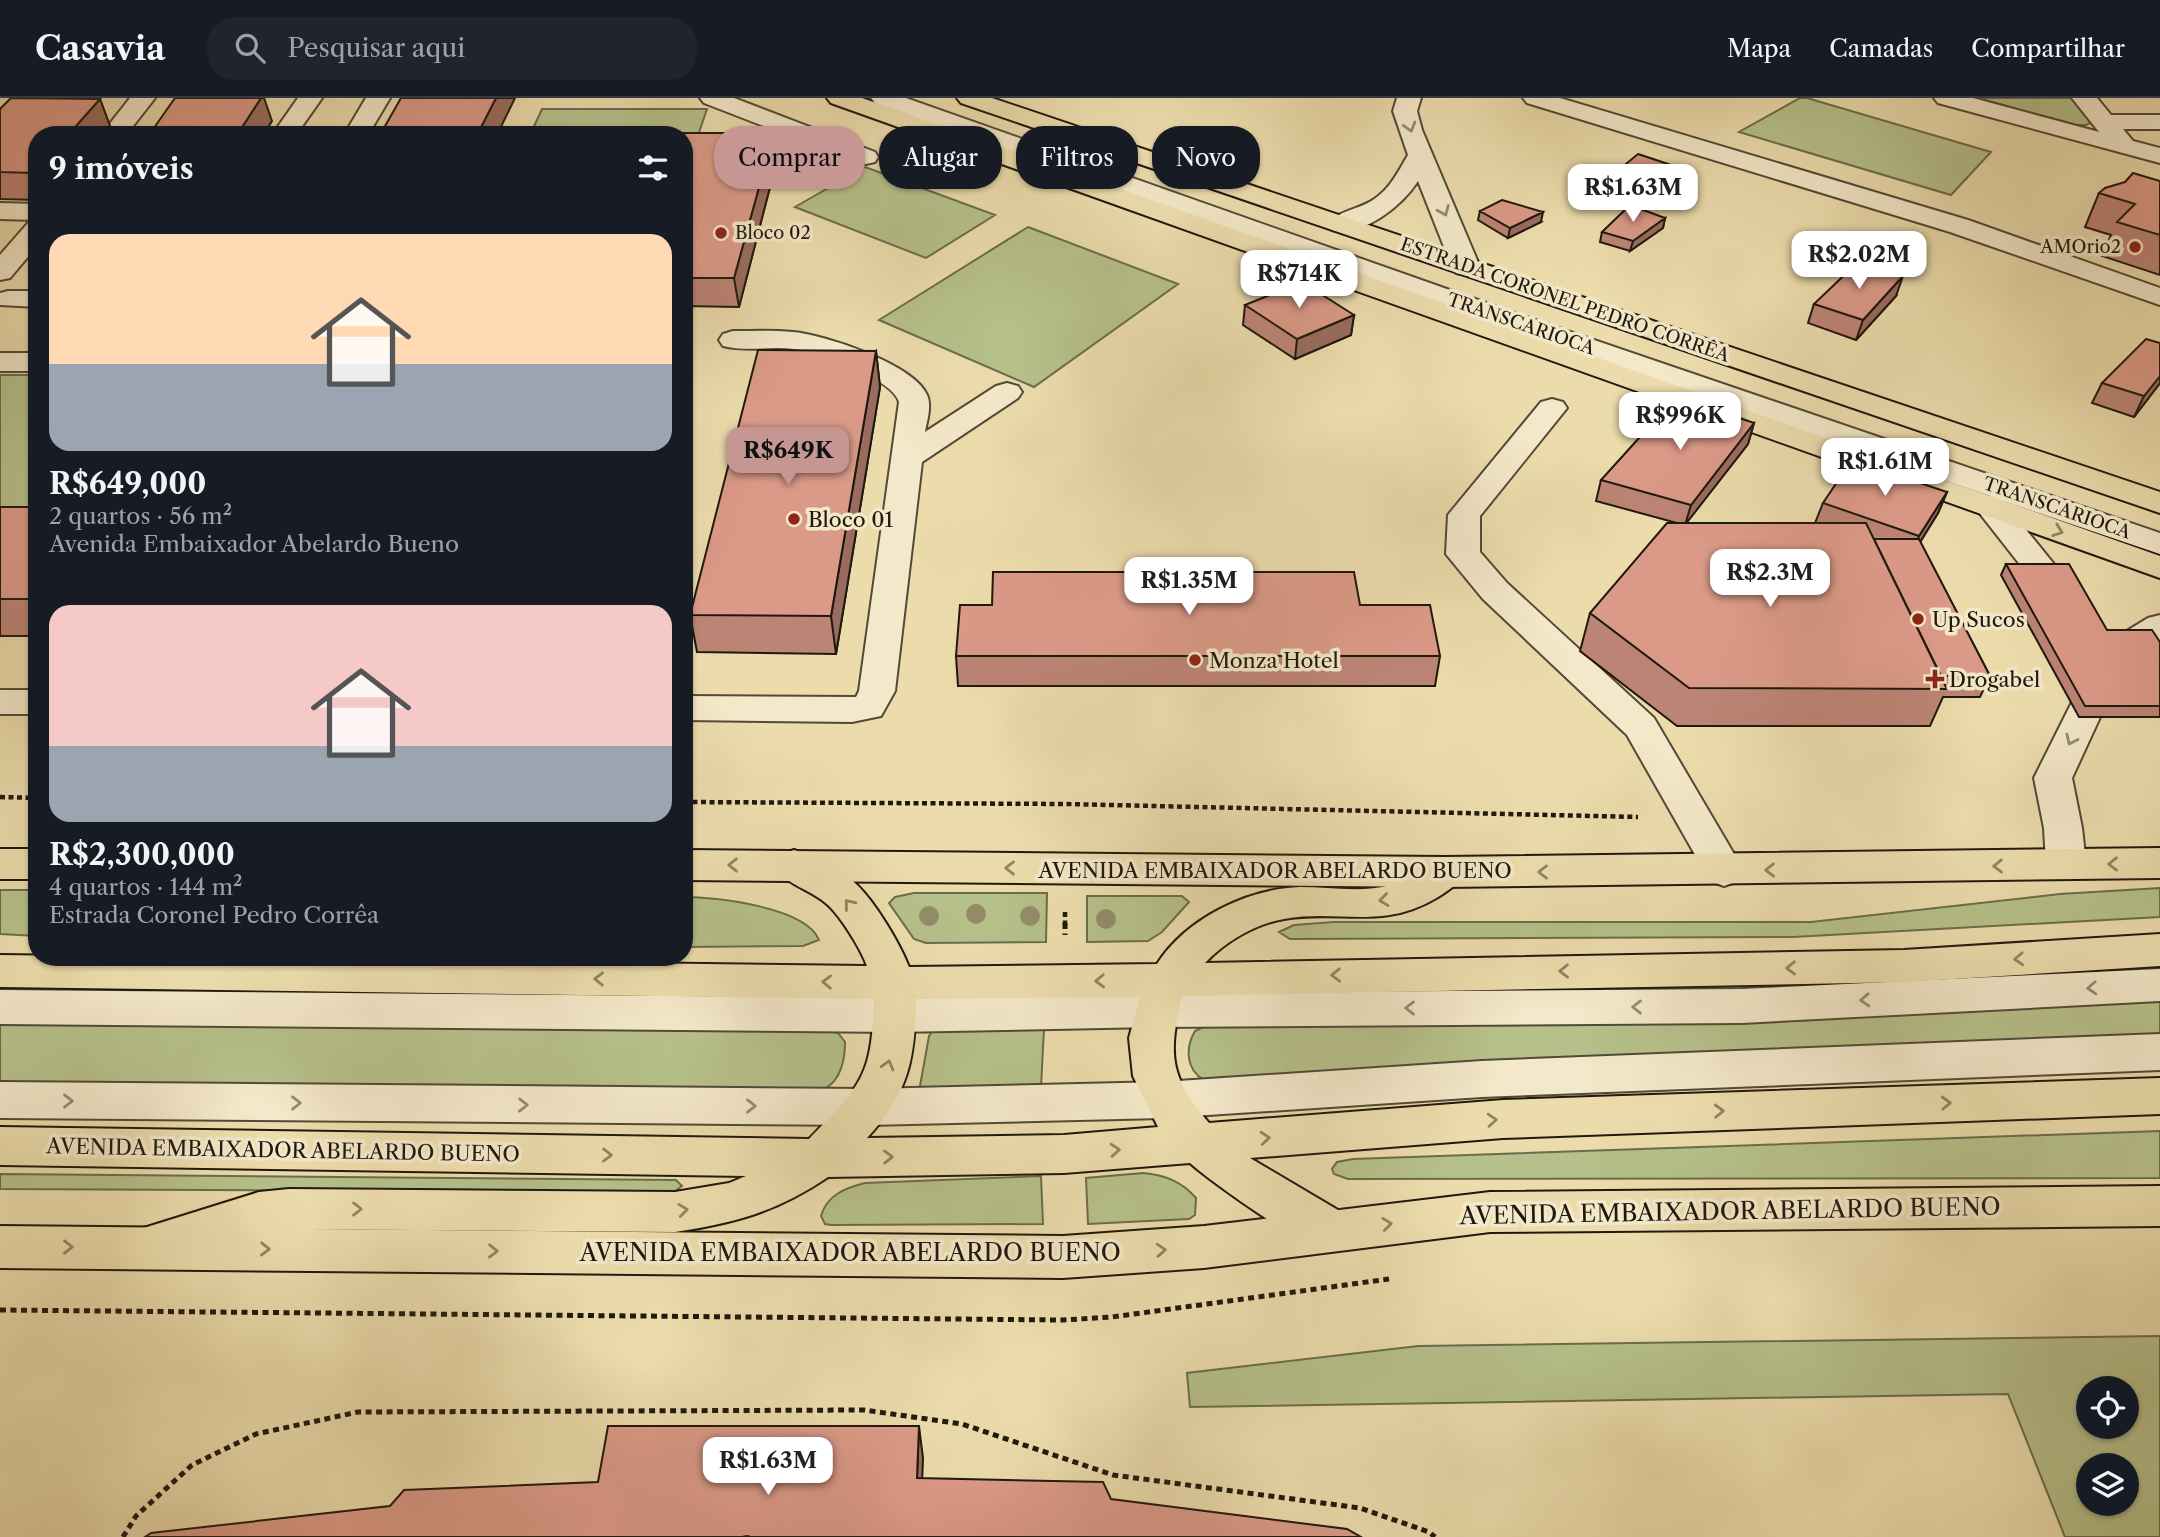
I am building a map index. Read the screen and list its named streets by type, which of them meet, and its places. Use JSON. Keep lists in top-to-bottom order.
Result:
{
  "streets": {
    "main road": ["ESTRADA CORONEL PEDRO CORRÊA", "AVENIDA EMBAIXADOR ABELARDO BUENO"],
    "street": ["TRANSCARIOCA"]
  },
  "crossings": [
    ["ESTRADA CORONEL PEDRO CORRÊA", "TRANSCARIOCA"]
  ],
  "places": {
    "other": [
      "Bloco 02",
      "AMOrio2",
      "Bloco 01",
      "Up Sucos",
      "Monza Hotel"
    ],
    "health": ["Drogabel"]
  },
  "page": {
    "header": "Casavia",
    "search": "Pesquisar aqui",
    "nav": ["Mapa", "Camadas", "Compartilhar"],
    "chip": [
      "Comprar",
      "Alugar",
      "Filtros",
      "Novo"
    ],
    "heading": "9 imóveis",
    "price": [
      "R$1.63M",
      "R$2.02M",
      "R$714K",
      "R$996K",
      "R$649K",
      "R$1.61M",
      "R$2.3M",
      "R$1.35M",
      "R$1.63M"
    ],
    "list": [
      {
        "name": "R$649,000",
        "note": "2 quartos · 56 m² · Avenida Embaixador Abelardo Bueno"
      },
      {
        "name": "R$2,300,000",
        "note": "4 quartos · 144 m² · Estrada Coronel Pedro Corrêa"
      }
    ]
  }
}
